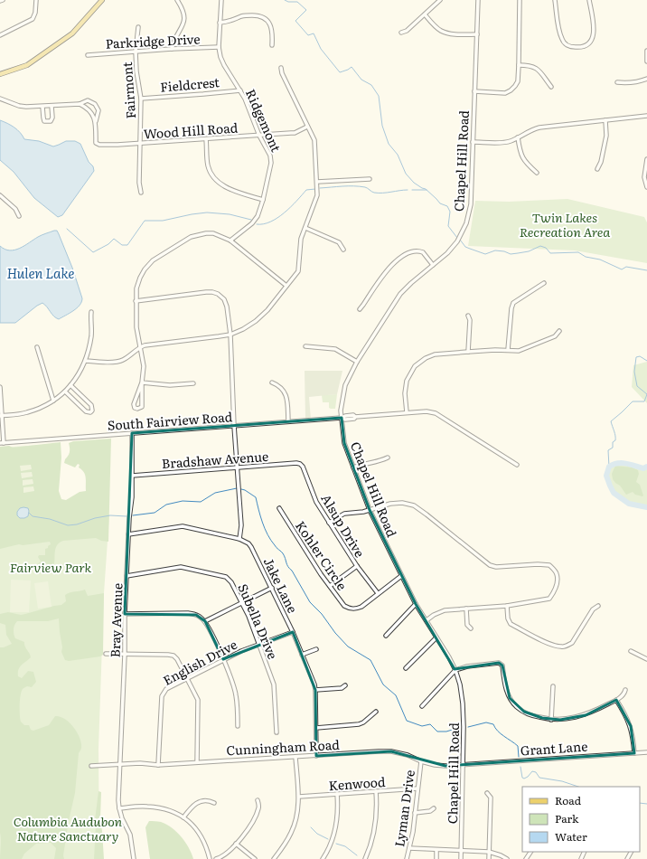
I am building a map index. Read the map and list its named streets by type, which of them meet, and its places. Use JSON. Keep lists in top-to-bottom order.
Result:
{
  "streets": {
    "street": [
      "Parkridge Drive",
      "Fieldcrest",
      "Fairmont",
      "Ridgemont",
      "Wood Hill Road",
      "Chapel Hill Road",
      "South Fairview Road",
      "Bradshaw Avenue",
      "Alsup Drive",
      "Kohler Circle",
      "Jake Lane",
      "Bray Avenue",
      "Subella Drive",
      "English Drive",
      "Cunningham Road",
      "Grant Lane",
      "Kenwood",
      "Lyman Drive"
    ]
  },
  "crossings": [
    ["Parkridge Drive", "Fairmont"],
    ["Parkridge Drive", "Ridgemont"],
    ["Fieldcrest", "Fairmont"],
    ["Fieldcrest", "Ridgemont"],
    ["Fairmont", "Wood Hill Road"],
    ["Ridgemont", "Wood Hill Road"],
    ["Chapel Hill Road", "South Fairview Road"],
    ["Chapel Hill Road", "Cunningham Road"],
    ["Chapel Hill Road", "Grant Lane"],
    ["South Fairview Road", "Bray Avenue"],
    ["Bradshaw Avenue", "Alsup Drive"],
    ["Bradshaw Avenue", "Bray Avenue"],
    ["Alsup Drive", "Kohler Circle"],
    ["Jake Lane", "Bray Avenue"],
    ["Jake Lane", "English Drive"],
    ["Jake Lane", "Cunningham Road"],
    ["Bray Avenue", "Subella Drive"],
    ["Bray Avenue", "Cunningham Road"],
    ["Subella Drive", "English Drive"],
    ["English Drive", "Cunningham Road"],
    ["Cunningham Road", "Grant Lane"],
    ["Cunningham Road", "Lyman Drive"],
    ["Kenwood", "Lyman Drive"]
  ],
  "water": ["Hulen Lake"],
  "parks": ["Twin Lakes Recreation Area", "Fairview Park", "Columbia Audubon Nature Sanctuary"],
  "legend": ["Road", "Park", "Water"]
}
